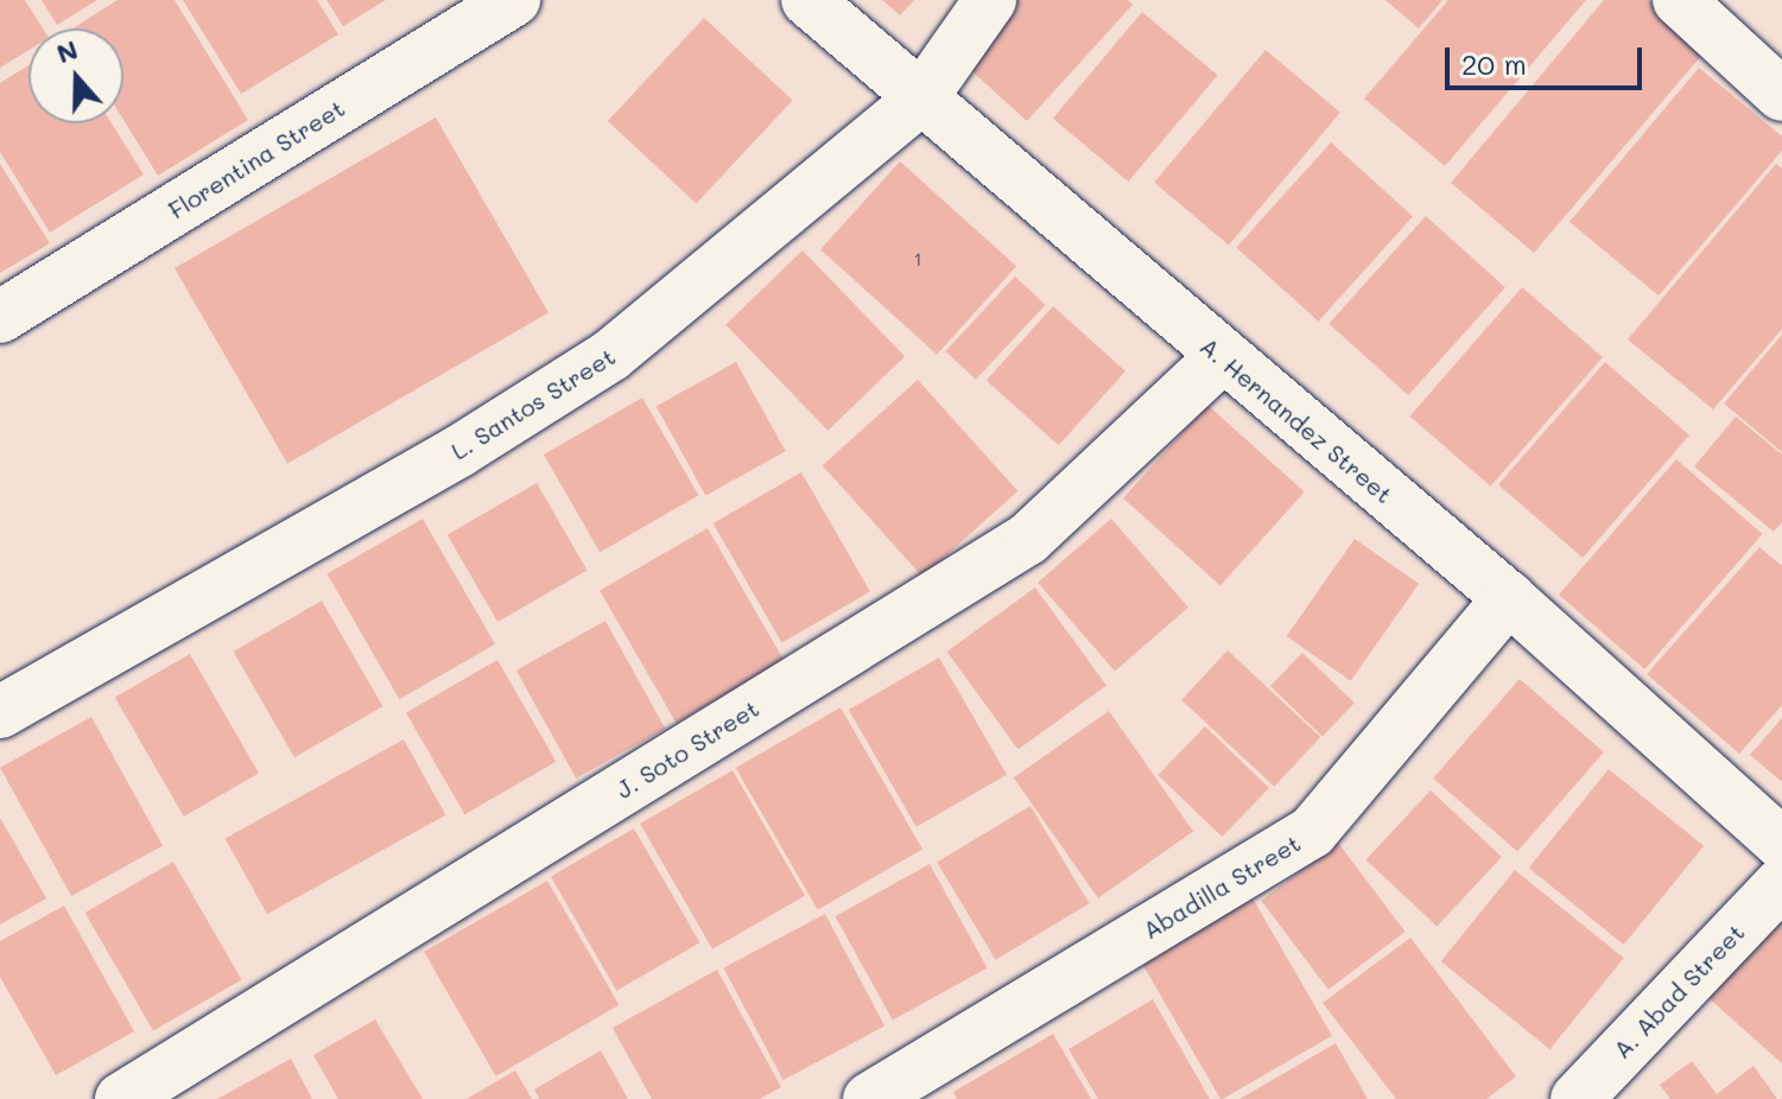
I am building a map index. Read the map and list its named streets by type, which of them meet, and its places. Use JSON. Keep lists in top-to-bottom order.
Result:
{
  "streets": {
    "street": [
      "Florentina Street",
      "L. Santos Street",
      "A. Hernandez Street",
      "J. Soto Street",
      "Abadilla Street",
      "A. Abad Street"
    ]
  },
  "crossings": [
    ["L. Santos Street", "A. Hernandez Street"],
    ["A. Hernandez Street", "J. Soto Street"],
    ["A. Hernandez Street", "Abadilla Street"]
  ],
  "house_numbers": ["1"],
  "scale_bar": "20 m",
  "north": "top"
}
